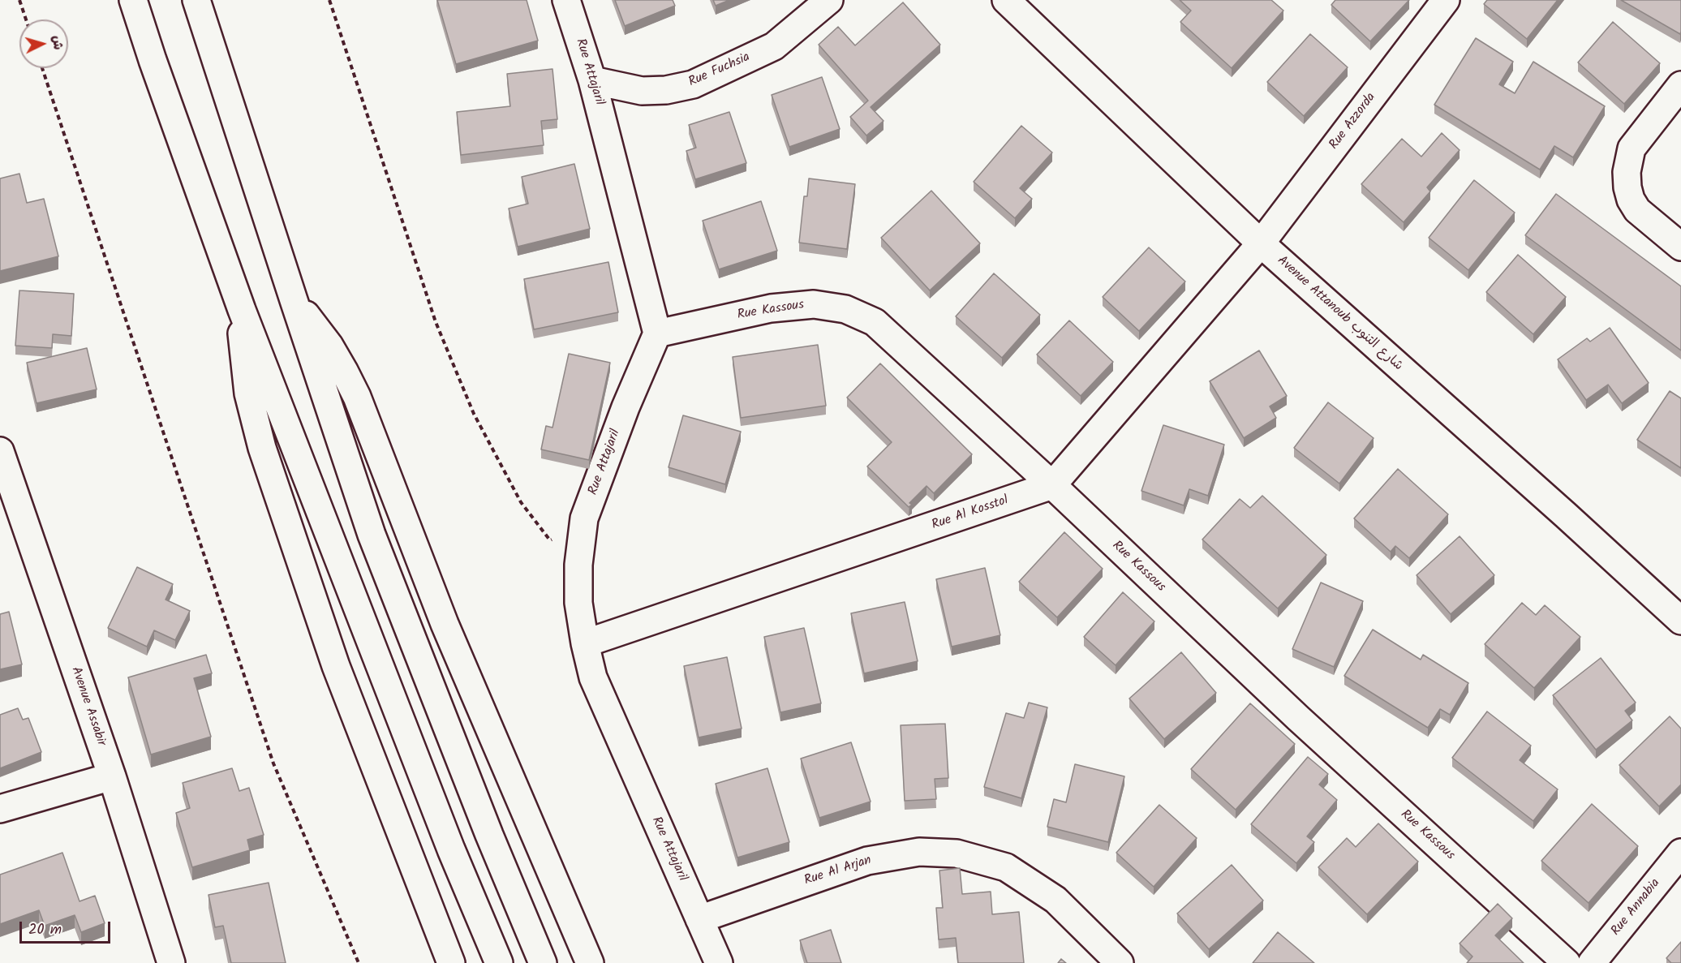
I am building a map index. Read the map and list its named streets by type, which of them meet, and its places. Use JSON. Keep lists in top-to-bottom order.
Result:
{
  "streets": {
    "main road": [
      "Rue Fuchsia",
      "Rue Attajaril",
      "Rue Azzorda",
      "Rue Kassous",
      "Avenue Attanoub شارع التنوب",
      "Rue Al Kosstol",
      "Avenue Assabir",
      "Rue Al Arjan",
      "Rue Annabia"
    ]
  },
  "crossings": [
    ["Rue Fuchsia", "Rue Attajaril"],
    ["Rue Attajaril", "Rue Kassous"],
    ["Rue Attajaril", "Rue Al Kosstol"],
    ["Rue Attajaril", "Rue Al Arjan"],
    ["Rue Azzorda", "Avenue Attanoub شارع التنوب"],
    ["Rue Kassous", "Rue Al Kosstol"]
  ],
  "scale_bar": "20 m",
  "north": "right"
}
